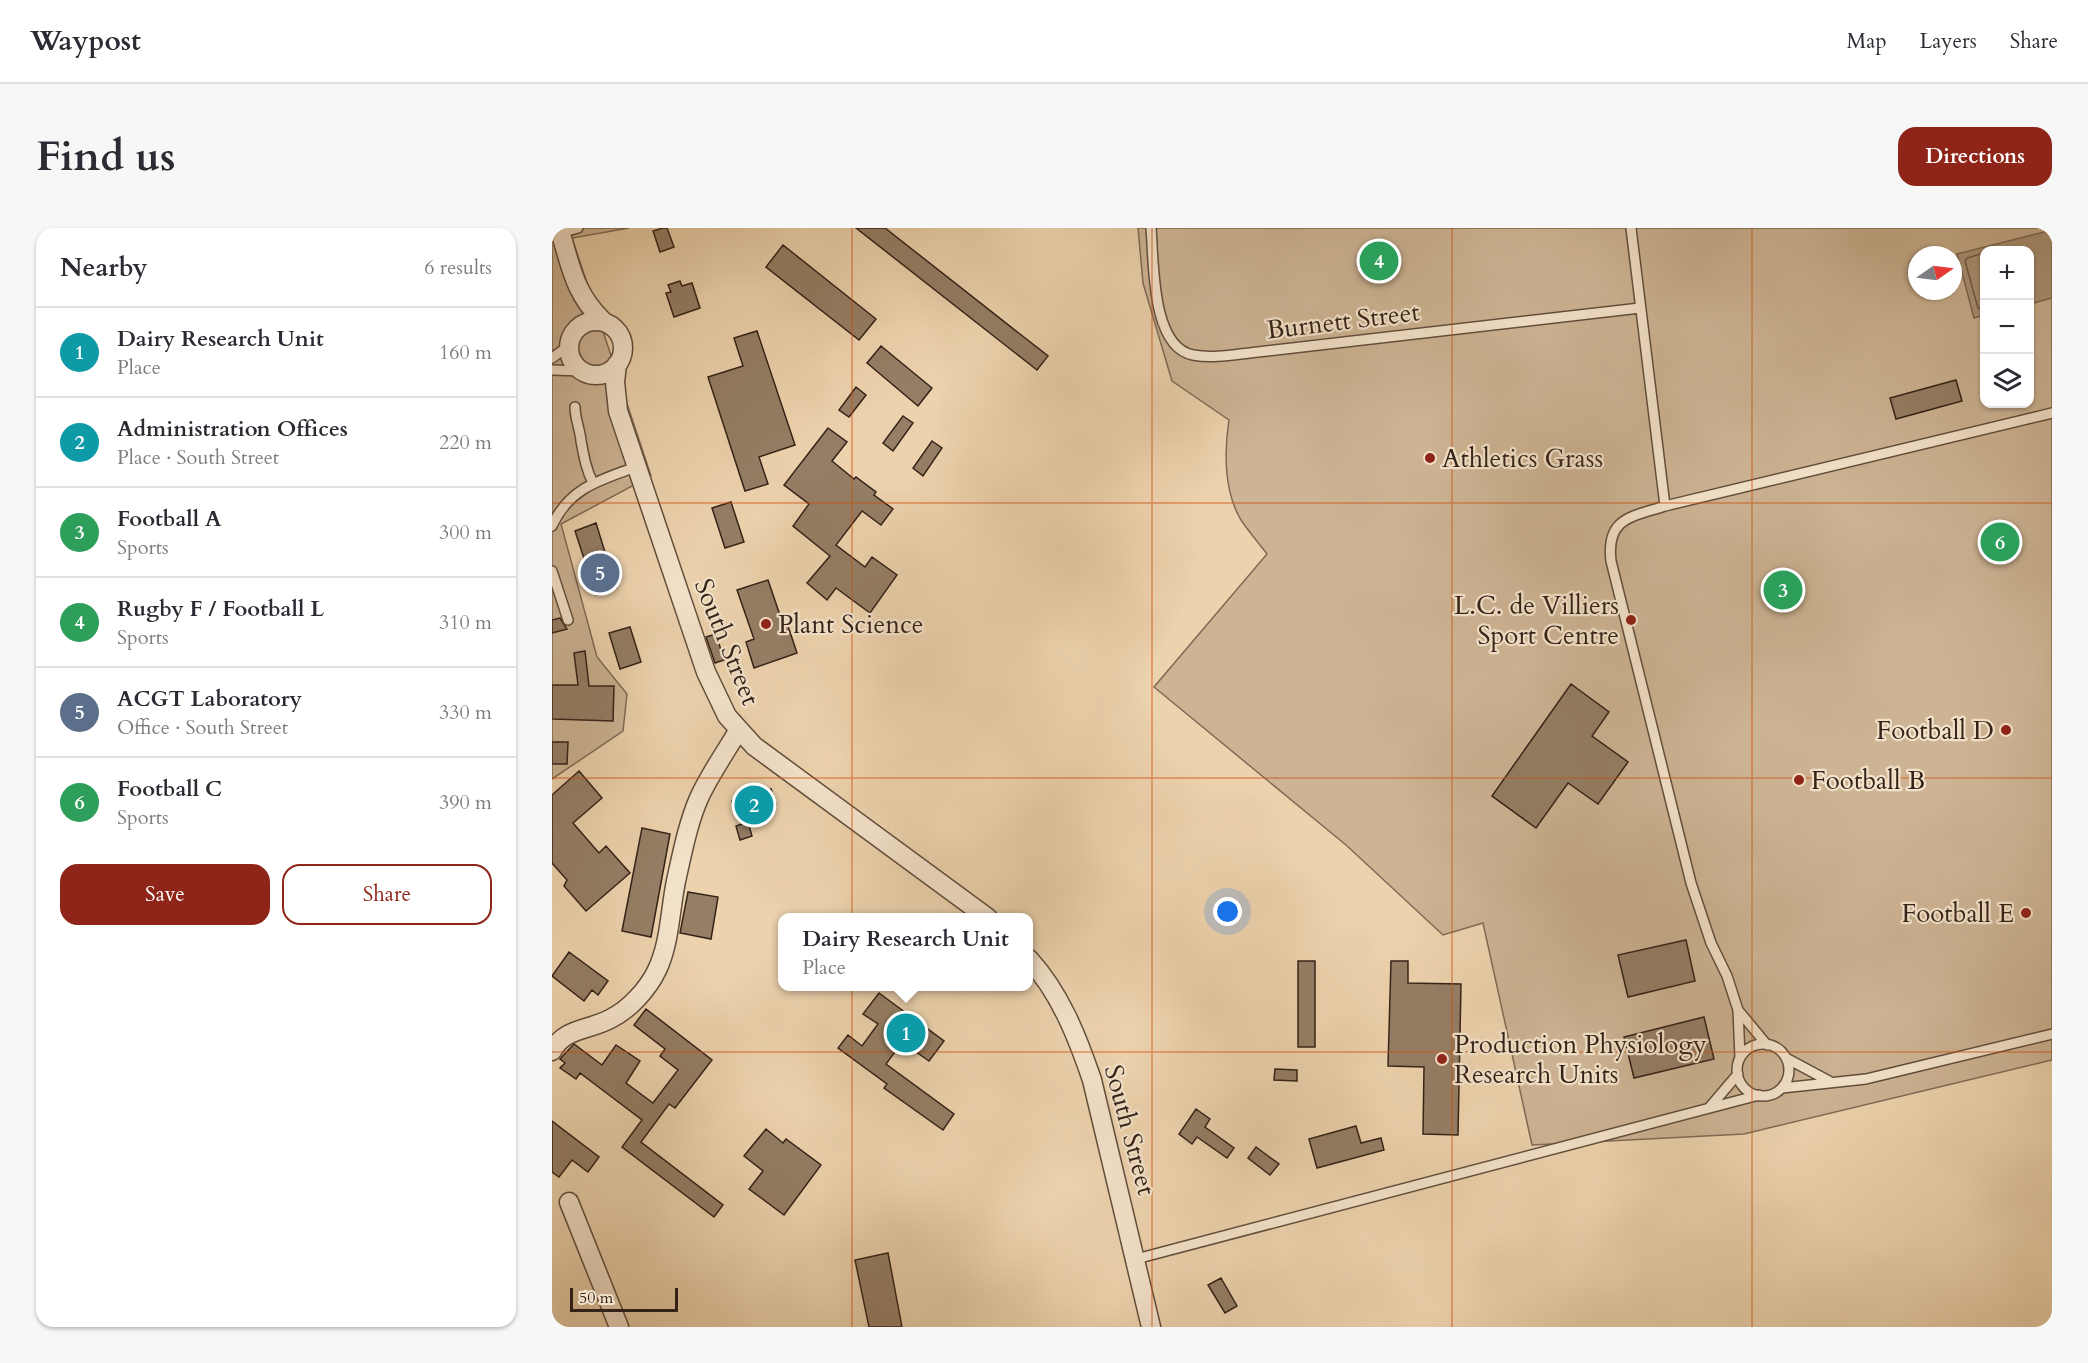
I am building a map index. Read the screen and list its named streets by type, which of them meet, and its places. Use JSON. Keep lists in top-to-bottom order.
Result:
{
  "streets": {
    "street": ["South Street"],
    "lane": ["Burnett Street"]
  },
  "places": [
    "Athletics Grass",
    "L.C. de Villiers Sport Centre",
    "Plant Science",
    "Football D",
    "Football B",
    "Football E",
    "Production Physiology Research Units"
  ],
  "scale_bar": "50 m",
  "north": "right",
  "page": {
    "header": "Waypost",
    "nav": ["Map", "Layers", "Share"],
    "buttons": [
      "Directions",
      ["Save", "Share"]
    ],
    "title": "Find us",
    "heading": ["Nearby", "6 results"],
    "pins": [
      "4",
      "6",
      "5",
      "3",
      "2",
      "1"
    ],
    "map_buttons": ["+", "−"],
    "list": [
      {
        "mark": "1",
        "name": "Dairy Research Unit",
        "note": "Place",
        "value": "160 m"
      },
      {
        "mark": "2",
        "name": "Administration Offices",
        "note": "Place · South Street",
        "value": "220 m"
      },
      {
        "mark": "3",
        "name": "Football A",
        "note": "Sports",
        "value": "300 m"
      },
      {
        "mark": "4",
        "name": "Rugby F / Football L",
        "note": "Sports",
        "value": "310 m"
      },
      {
        "mark": "5",
        "name": "ACGT Laboratory",
        "note": "Office · South Street",
        "value": "330 m"
      },
      {
        "mark": "6",
        "name": "Football C",
        "note": "Sports",
        "value": "390 m"
      }
    ],
    "popup": ["Dairy Research Unit", "Place"],
    "scale": "50 m"
  }
}
